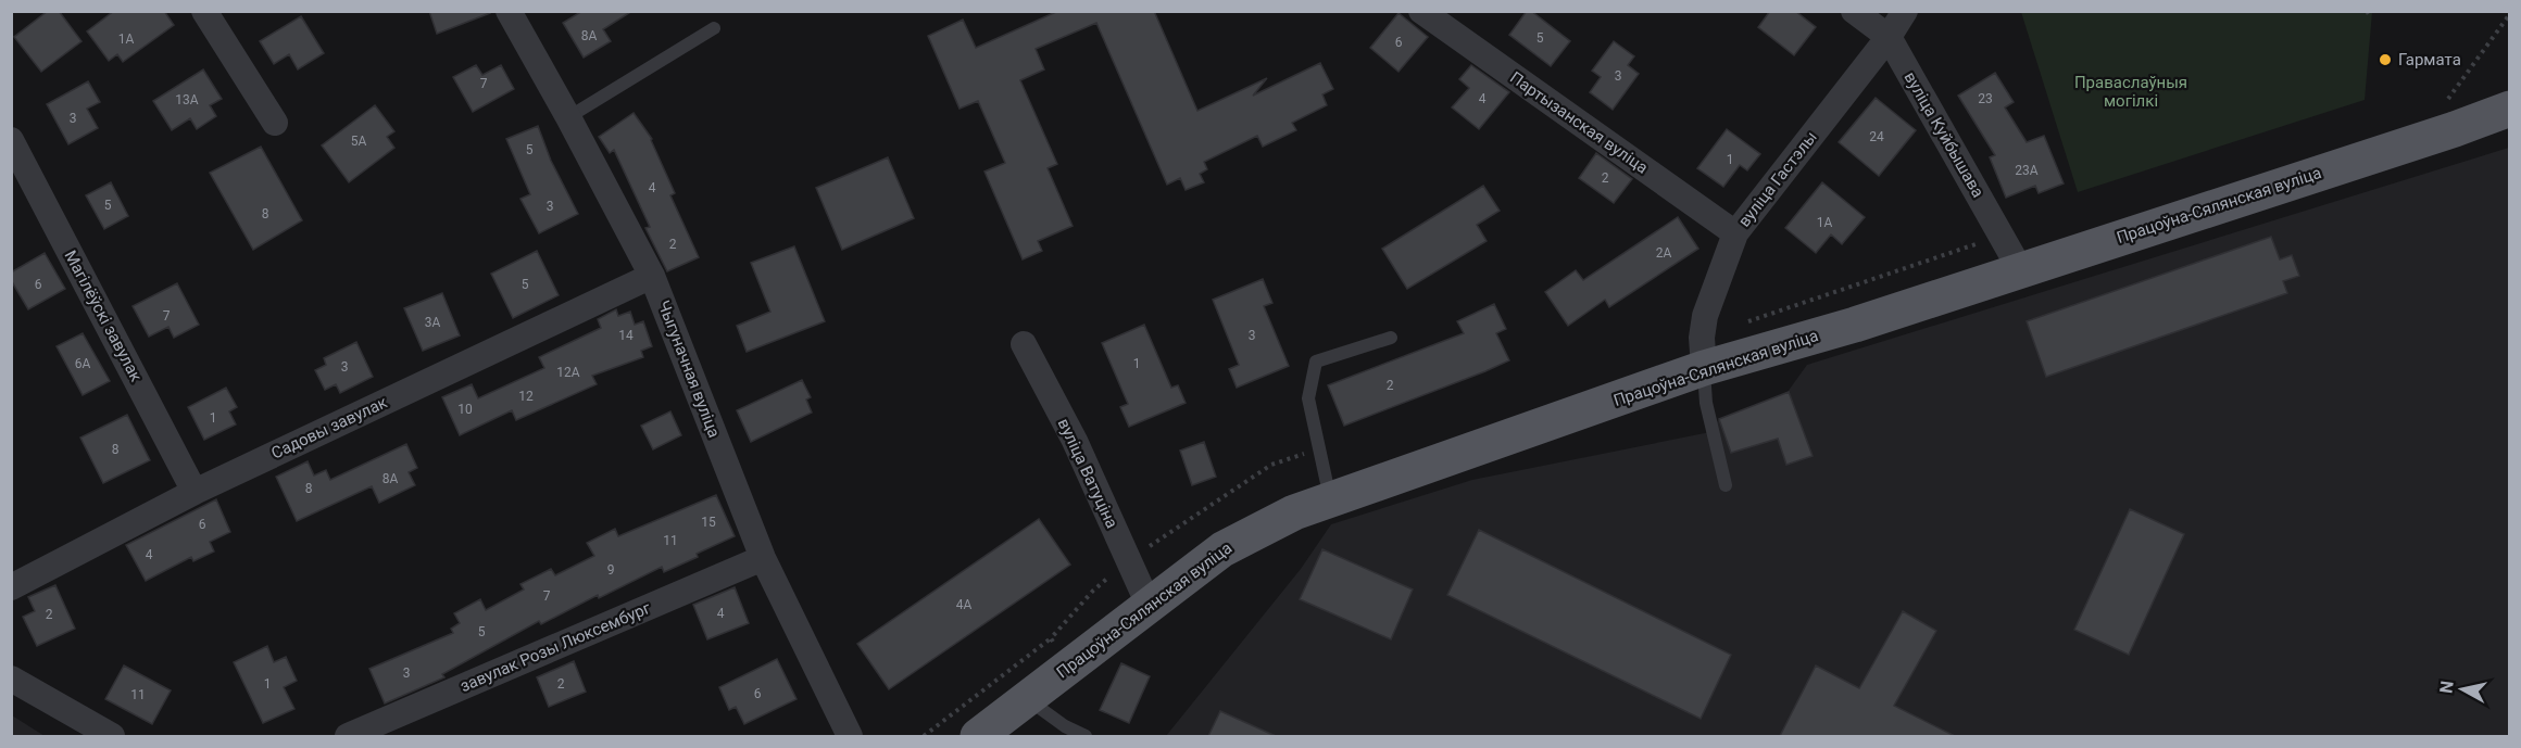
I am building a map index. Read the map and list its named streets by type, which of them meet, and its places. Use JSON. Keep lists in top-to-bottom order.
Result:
{
  "streets": {
    "main road": ["Працоўна-Сялянская вуліца"],
    "street": [
      "Партызанская вуліца",
      "вуліца Куйбышава",
      "вуліца Гастэлы",
      "Магілёўскі завулак",
      "Чыгуначная вуліца",
      "Садовы завулак",
      "вуліца Ватуціна",
      "завулак Розы Люксембург"
    ]
  },
  "crossings": [
    ["Партызанская вуліца", "вуліца Гастэлы"],
    ["вуліца Куйбышава", "вуліца Гастэлы"],
    ["вуліца Куйбышава", "Працоўна-Сялянская вуліца"],
    ["вуліца Гастэлы", "Працоўна-Сялянская вуліца"],
    ["Працоўна-Сялянская вуліца", "вуліца Ватуціна"],
    ["Магілёўскі завулак", "Садовы завулак"],
    ["Чыгуначная вуліца", "Садовы завулак"],
    ["Чыгуначная вуліца", "завулак Розы Люксембург"]
  ],
  "parks": ["Праваслаўныя могілкі"],
  "places": ["Гармата"],
  "house_numbers": [
    "8А",
    "5",
    "1А",
    "6",
    "3",
    "7",
    "4",
    "23",
    "13А",
    "3",
    "24",
    "5А",
    "5",
    "1",
    "23А",
    "2",
    "4",
    "5",
    "3",
    "8",
    "1А",
    "2",
    "2А",
    "6",
    "5",
    "7",
    "3А",
    "14",
    "3",
    "6А",
    "1",
    "3",
    "12А",
    "2",
    "12",
    "10",
    "1",
    "8",
    "8А",
    "8",
    "15",
    "6",
    "11",
    "4",
    "9",
    "7",
    "4А",
    "4",
    "2",
    "5",
    "3",
    "1",
    "2",
    "6",
    "11"
  ],
  "north": "left"
}
